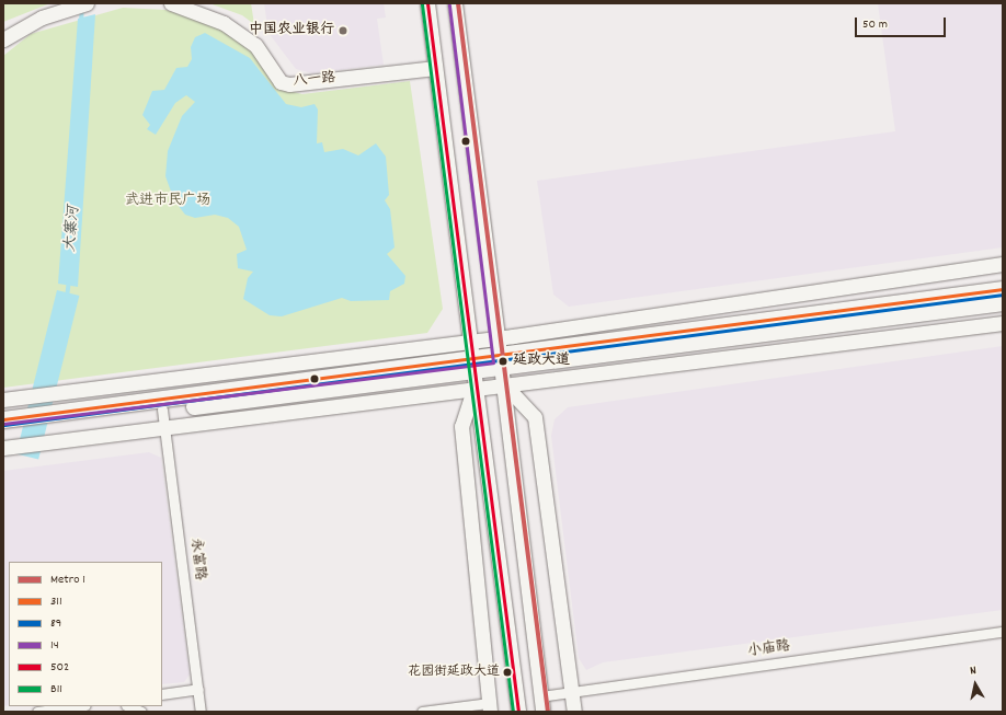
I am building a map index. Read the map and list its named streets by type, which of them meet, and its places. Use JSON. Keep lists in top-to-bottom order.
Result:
{
  "streets": {
    "street": ["八一路", "永富路", "小庙路"]
  },
  "water": ["大寨河"],
  "parks": ["武进市民广场"],
  "places": ["中国农业银行", "延政大道", "花园街延政大道"],
  "lines": [
    "metro line 1",
    "transit line 502",
    "transit line 14",
    "transit line B11",
    "transit line 311",
    "transit line 89"
  ],
  "legend": [
    "Metro 1",
    "311",
    "89",
    "14",
    "502",
    "B11"
  ],
  "scale_bar": "50 m",
  "north": "top"
}
